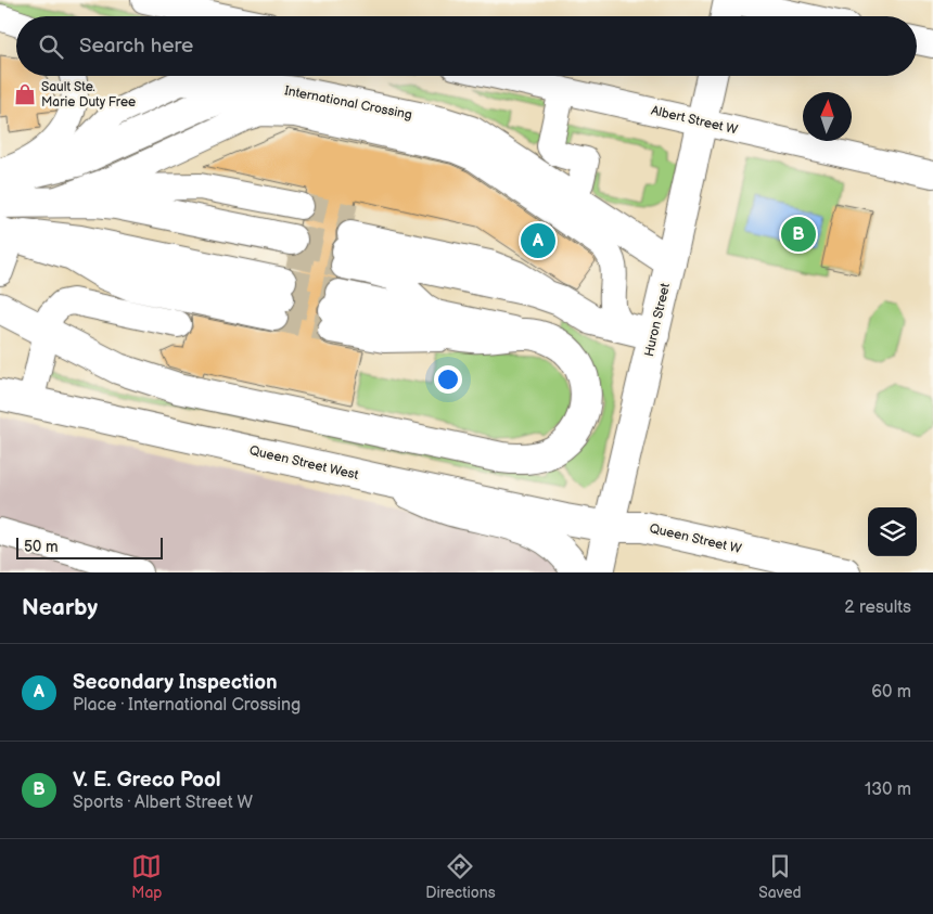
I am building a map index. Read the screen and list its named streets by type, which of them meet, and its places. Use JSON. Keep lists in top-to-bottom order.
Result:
{
  "streets": {
    "main road": [
      "International Crossing",
      "Huron Street",
      "Queen Street West",
      "Queen Street W"
    ],
    "street": ["Albert Street W"]
  },
  "crossings": [
    ["International Crossing", "Huron Street"],
    ["Albert Street W", "Huron Street"],
    ["Huron Street", "Queen Street West"],
    ["Huron Street", "Queen Street W"],
    ["Queen Street West", "Queen Street W"]
  ],
  "places": {
    "shop": ["Sault Ste. Marie Duty Free"]
  },
  "scale_bar": "50 m",
  "north": "top",
  "page": {
    "search": "Search here",
    "pins": ["B", "A"],
    "scale": "50 m",
    "heading": ["Nearby", "2 results"],
    "list": [
      {
        "mark": "A",
        "name": "Secondary Inspection",
        "note": "Place · International Crossing",
        "value": "60 m"
      },
      {
        "mark": "B",
        "name": "V. E. Greco Pool",
        "note": "Sports · Albert Street W",
        "value": "130 m"
      }
    ],
    "nav": ["Map", "Directions", "Saved"]
  }
}
